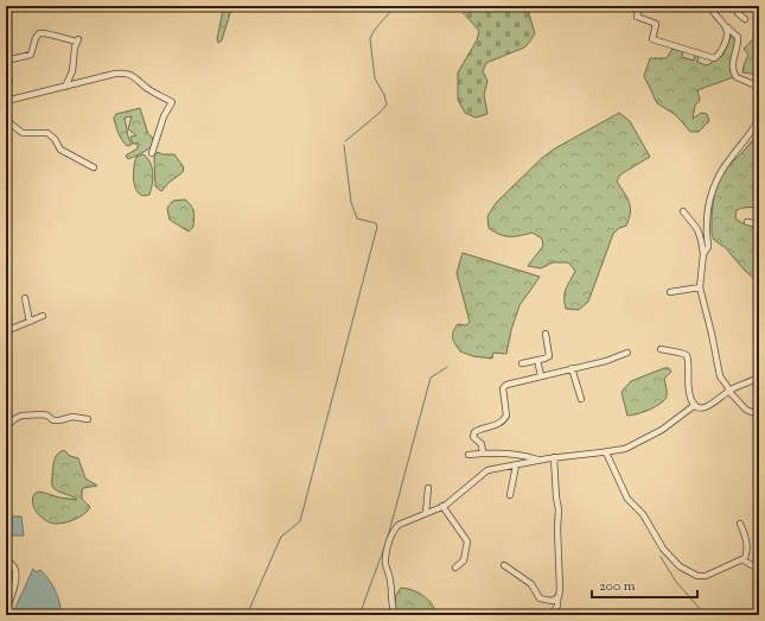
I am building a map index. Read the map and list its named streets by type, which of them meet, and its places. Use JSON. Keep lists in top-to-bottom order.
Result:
{
  "scale_bar": "200 m"
}
